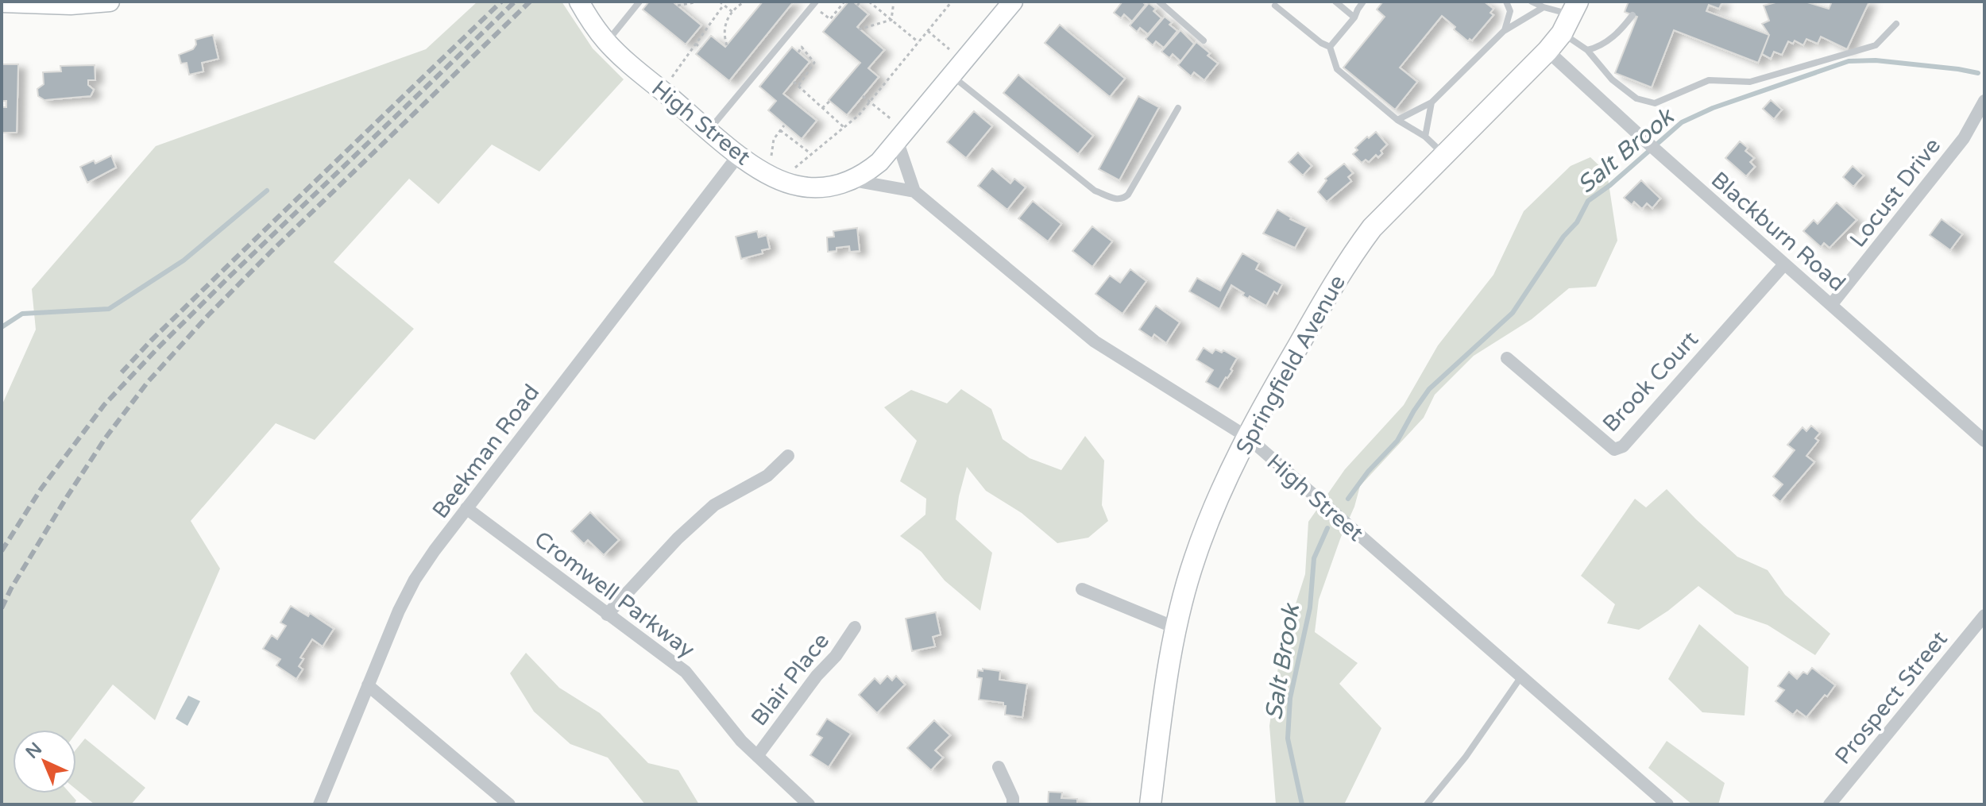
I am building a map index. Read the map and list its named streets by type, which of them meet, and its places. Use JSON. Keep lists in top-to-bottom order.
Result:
{
  "streets": {
    "main road": ["Springfield Avenue"],
    "street": [
      "High Street",
      "Locust Drive",
      "Blackburn Road",
      "Brook Court",
      "Beekman Road",
      "Cromwell Parkway",
      "Blair Place",
      "Prospect Street"
    ]
  },
  "crossings": [
    ["High Street", "Springfield Avenue"],
    ["High Street", "Beekman Road"],
    ["Locust Drive", "Blackburn Road"],
    ["Blackburn Road", "Springfield Avenue"],
    ["Blackburn Road", "Brook Court"],
    ["Beekman Road", "Cromwell Parkway"],
    ["Cromwell Parkway", "Blair Place"]
  ],
  "water": ["Salt Brook"],
  "north": "top left"
}
